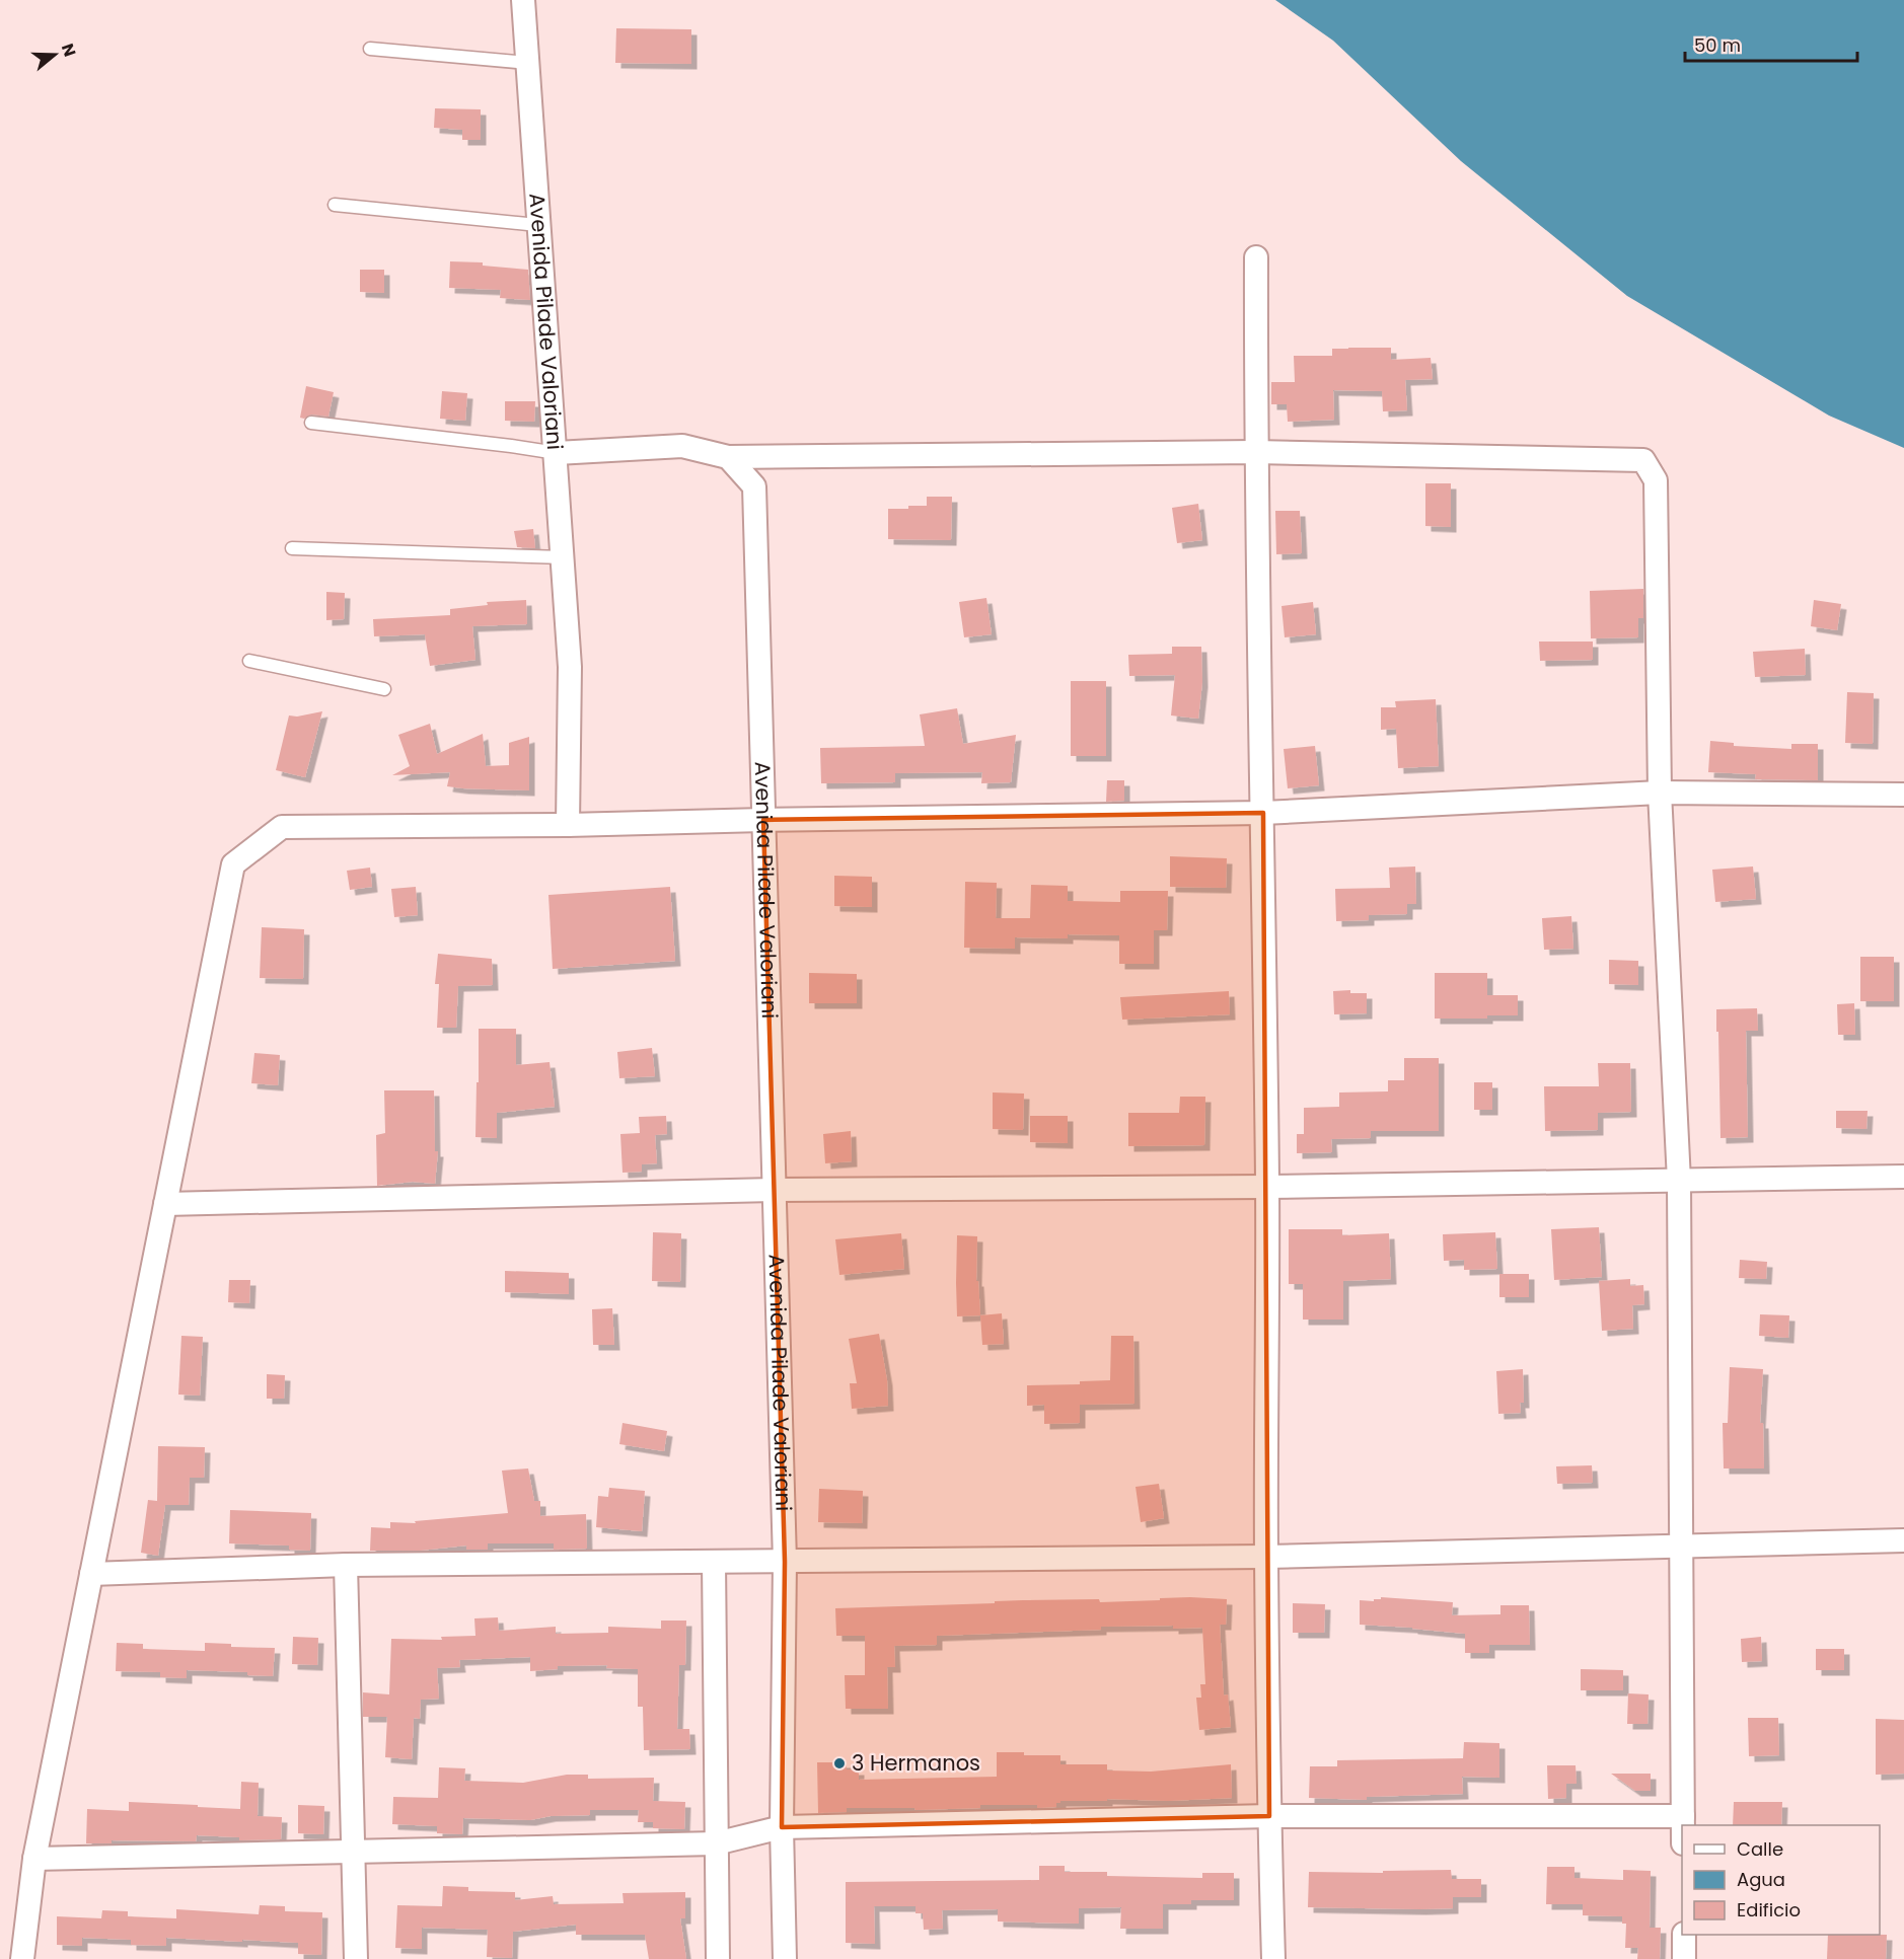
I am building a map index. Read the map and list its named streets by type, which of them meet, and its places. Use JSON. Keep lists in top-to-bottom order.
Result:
{
  "streets": {
    "street": ["Avenida Pilade Valoriani"]
  },
  "places": ["3 Hermanos"],
  "legend": ["Calle", "Agua", "Edificio"],
  "scale_bar": "50 m",
  "north": "right"
}
